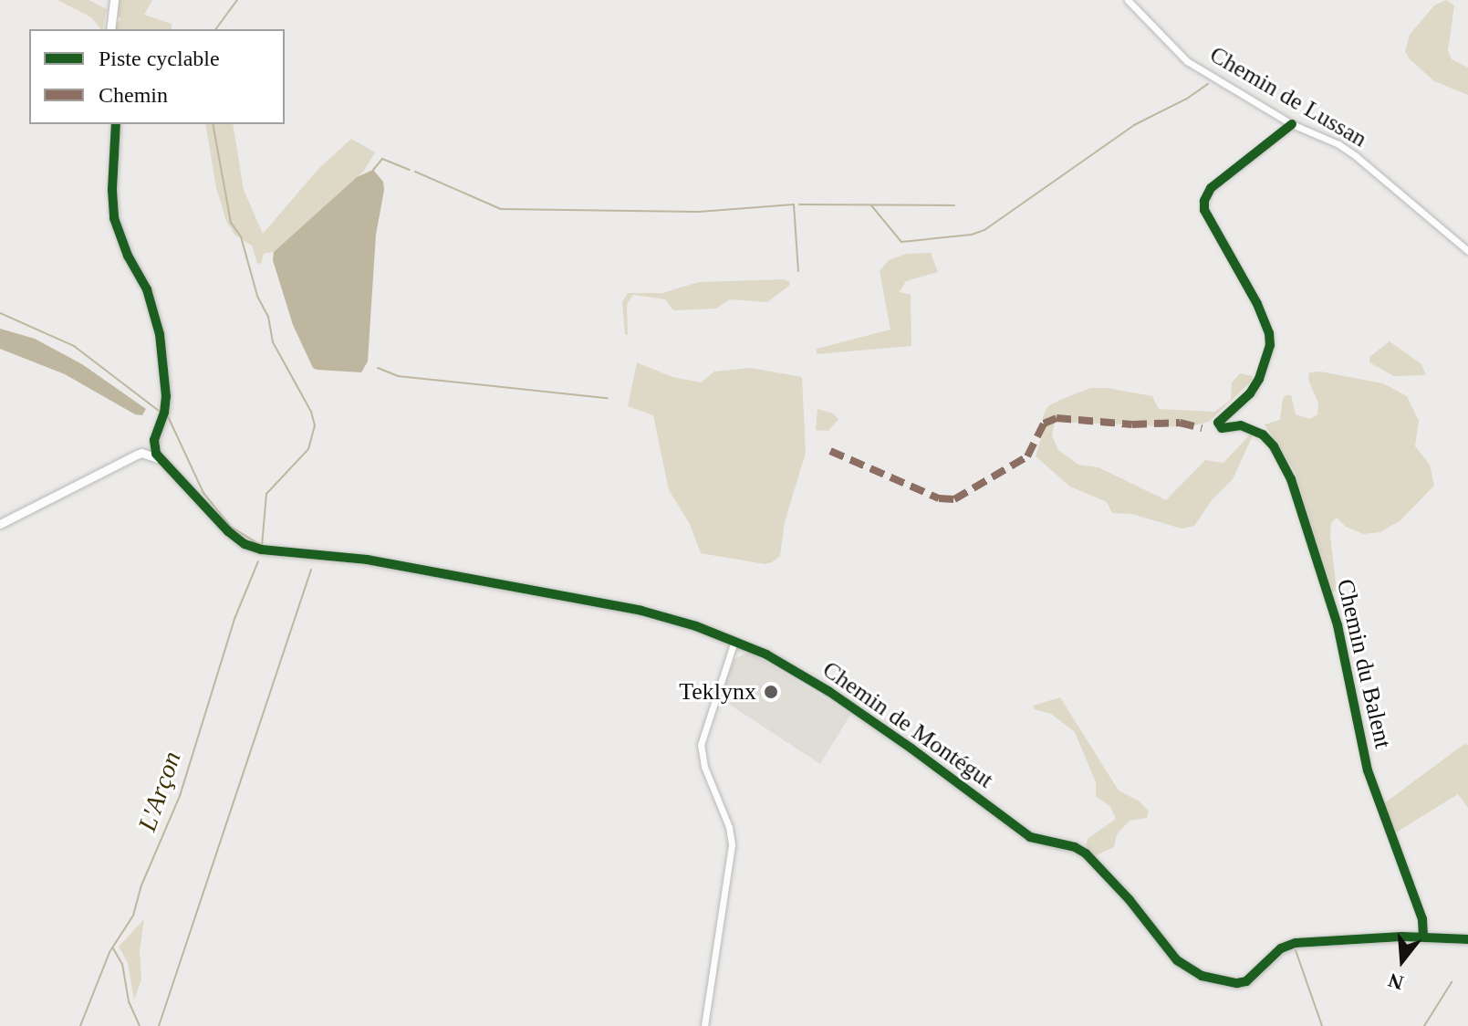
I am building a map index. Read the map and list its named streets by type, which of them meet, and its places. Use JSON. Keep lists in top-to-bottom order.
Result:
{
  "streets": {
    "street": ["Chemin de Lussan", "Chemin du Balent", "Chemin de Montégut"]
  },
  "crossings": [
    ["Chemin de Lussan", "Chemin du Balent"],
    ["Chemin du Balent", "Chemin de Montégut"]
  ],
  "water": ["L'Arçon"],
  "places": ["Teklynx"],
  "legend": ["Piste cyclable", "Chemin"],
  "north": "bottom"
}
